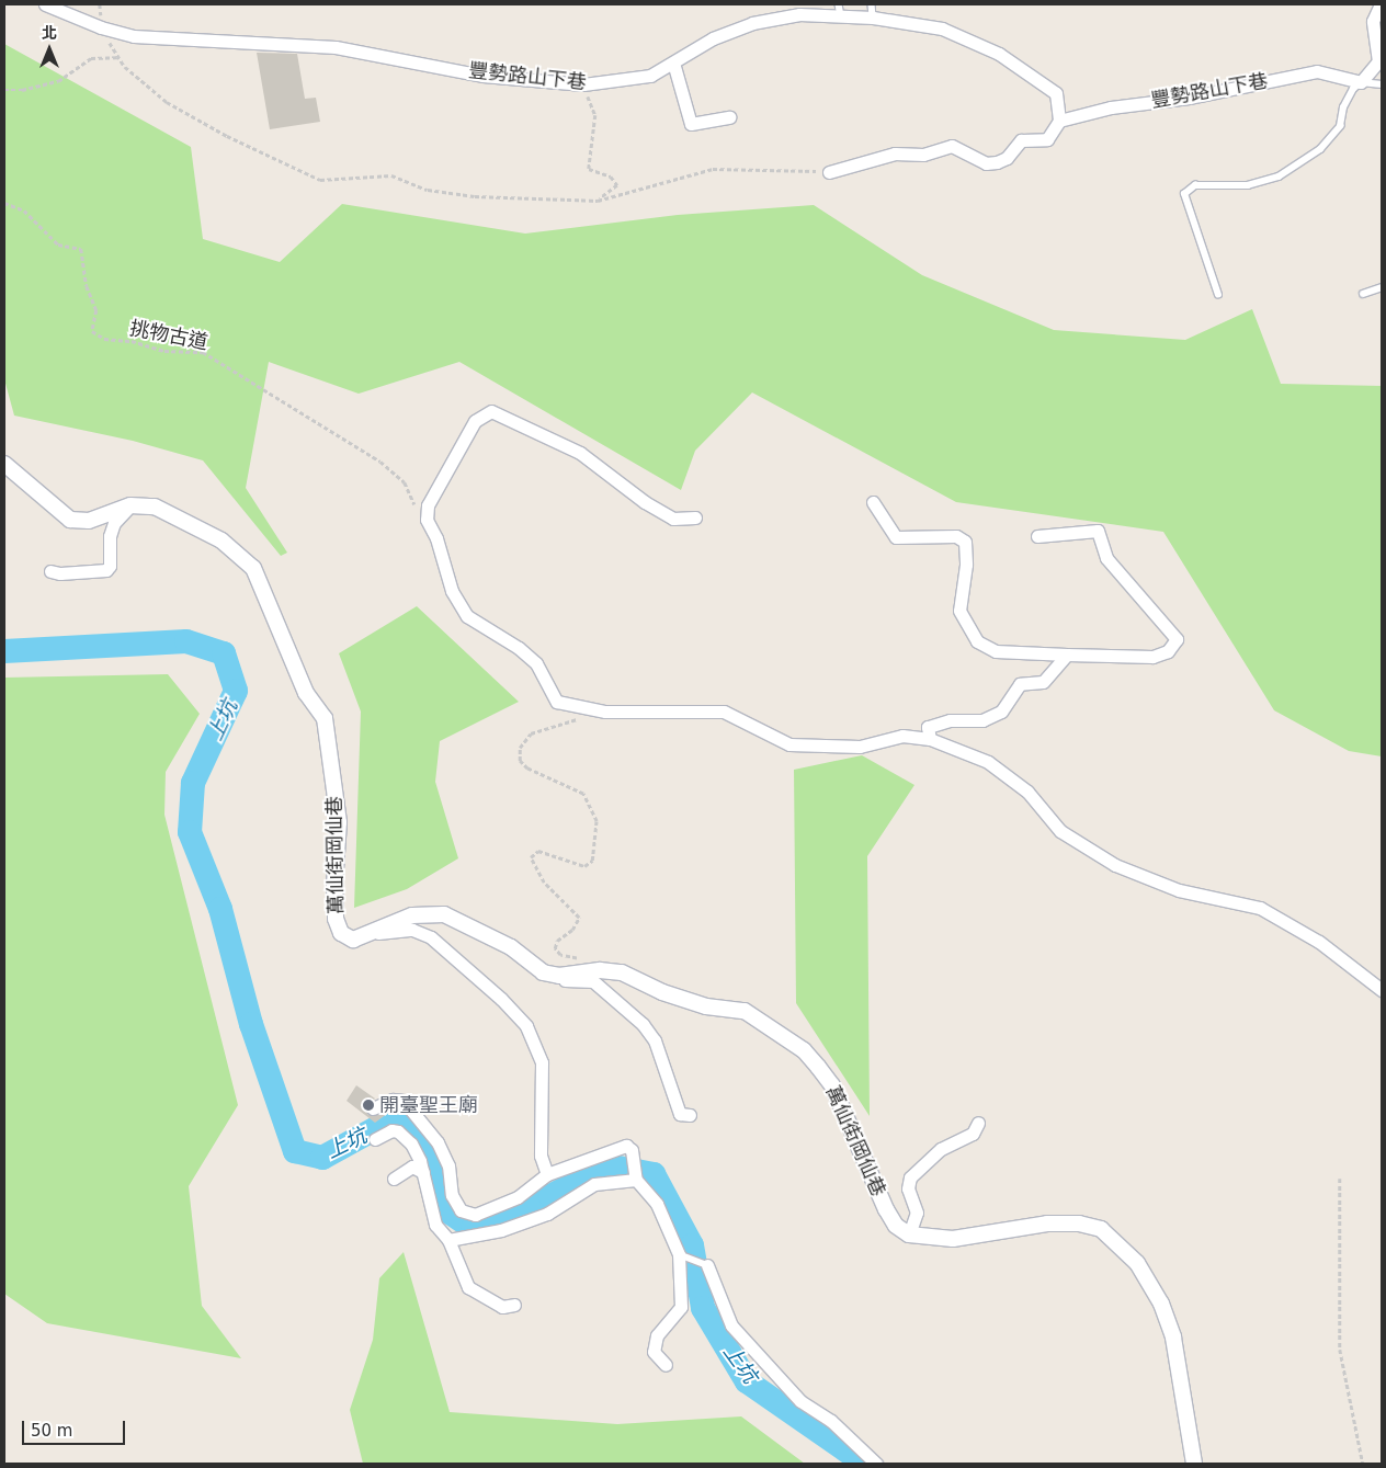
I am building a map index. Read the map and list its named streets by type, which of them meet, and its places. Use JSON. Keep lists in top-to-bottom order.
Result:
{
  "streets": {
    "street": ["豐勢路山下巷", "萬仙街岡仙巷"],
    "path": ["挑物古道"]
  },
  "water": ["上坑"],
  "places": ["開臺聖王廟"],
  "scale_bar": "50 m",
  "north": "top"
}
